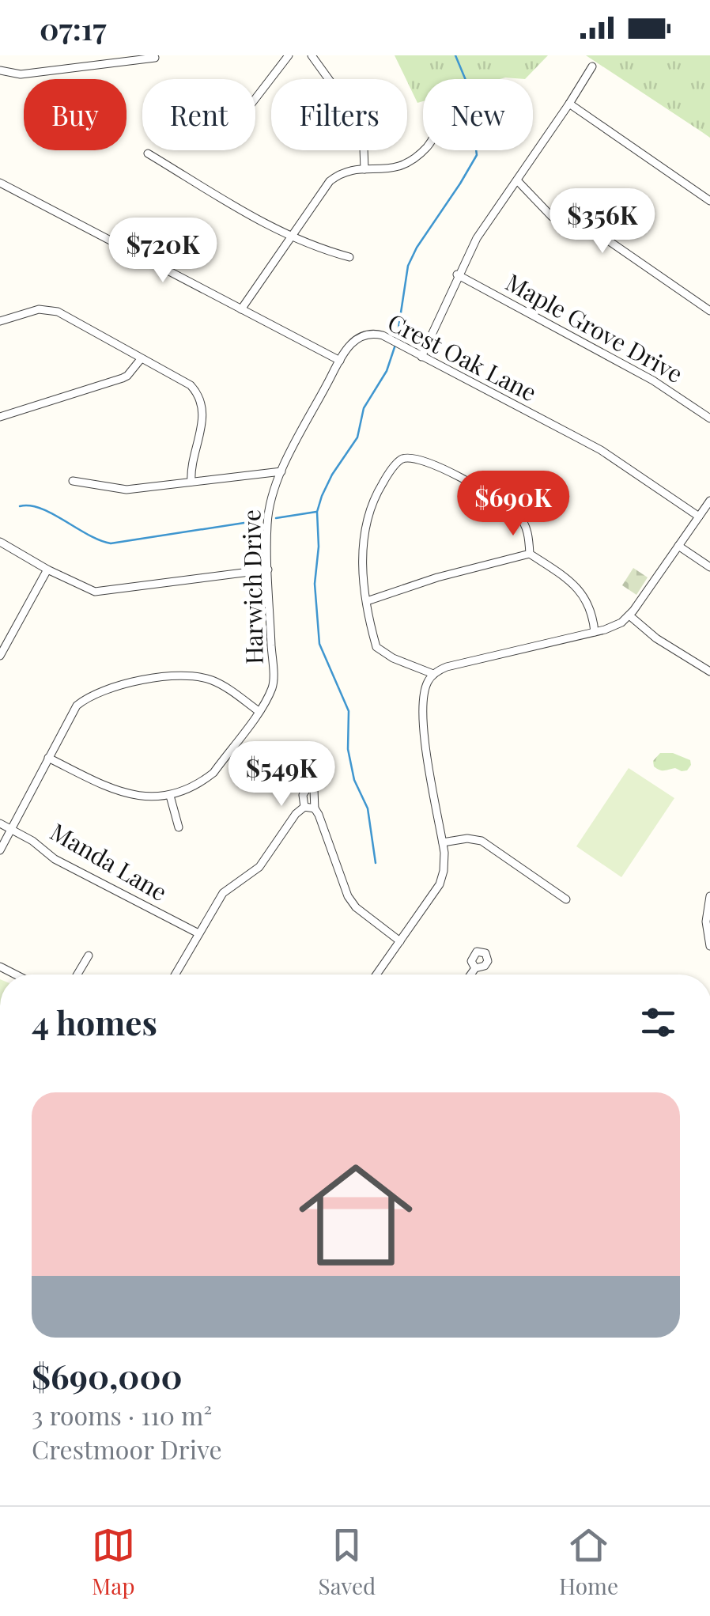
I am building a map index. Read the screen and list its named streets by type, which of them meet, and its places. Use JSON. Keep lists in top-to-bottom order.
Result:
{
  "streets": {
    "street": [
      "Maple Grove Drive",
      "Crest Oak Lane",
      "Harwich Drive",
      "Manda Lane"
    ]
  },
  "crossings": [
    ["Crest Oak Lane", "Harwich Drive"]
  ],
  "page": {
    "status": "07:17",
    "chip": [
      "Buy",
      "Rent",
      "Filters",
      "New"
    ],
    "price": [
      "$356K",
      "$720K",
      "$690K",
      "$549K"
    ],
    "heading": "4 homes",
    "list": [
      {
        "name": "$690,000",
        "note": "3 rooms · 110 m² · Crestmoor Drive"
      }
    ],
    "tabs": ["Map", "Saved", "Home"]
  }
}
